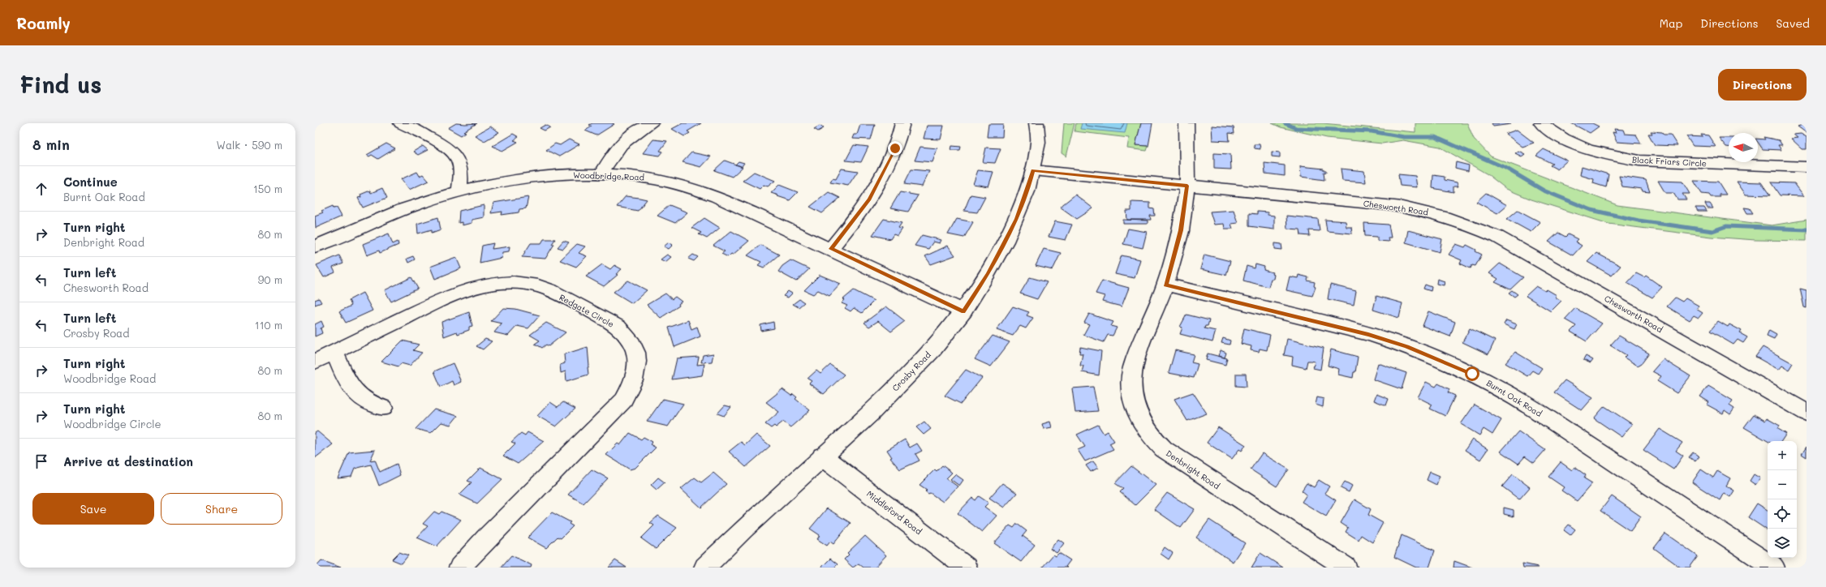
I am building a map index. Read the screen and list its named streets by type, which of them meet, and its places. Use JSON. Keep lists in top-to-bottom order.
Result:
{
  "streets": {
    "street": [
      "Black Friars Circle",
      "Woodbridge Road",
      "Chesworth Road",
      "Redgate Circle",
      "Crosby Road",
      "Burnt Oak Road",
      "Denbright Road",
      "Middleford Road"
    ]
  },
  "crossings": [
    ["Woodbridge Road", "Crosby Road"],
    ["Chesworth Road", "Crosby Road"],
    ["Chesworth Road", "Denbright Road"],
    ["Crosby Road", "Middleford Road"],
    ["Burnt Oak Road", "Denbright Road"]
  ],
  "north": "left",
  "page": {
    "header": "Roamly",
    "nav": ["Map", "Directions", "Saved"],
    "buttons": [
      "Directions",
      ["Save", "Share"]
    ],
    "title": "Find us",
    "heading": ["8 min", "Walk · 590 m"],
    "list": [
      ["Continue", "Burnt Oak Road", "150 m"],
      ["Turn right", "Denbright Road", "80 m"],
      ["Turn left", "Chesworth Road", "90 m"],
      ["Turn left", "Crosby Road", "110 m"],
      ["Turn right", "Woodbridge Road", "80 m"],
      ["Turn right", "Woodbridge Circle", "80 m"],
      "Arrive at destination"
    ],
    "map_buttons": ["+", "−"]
  }
}
